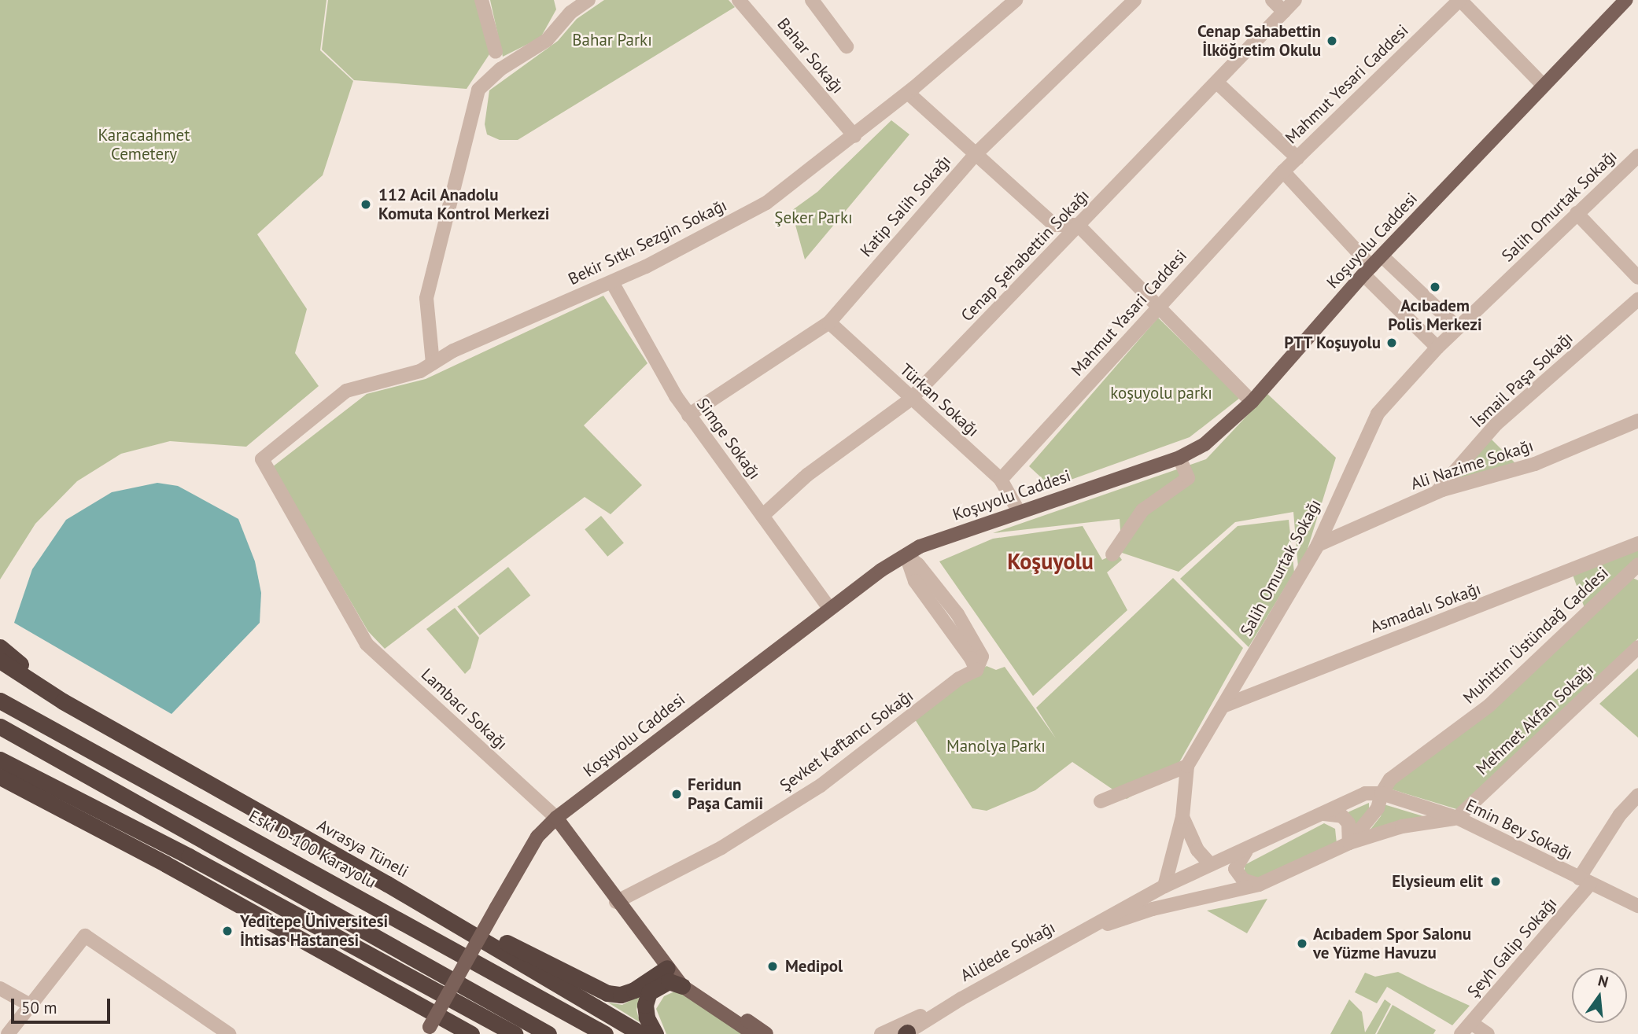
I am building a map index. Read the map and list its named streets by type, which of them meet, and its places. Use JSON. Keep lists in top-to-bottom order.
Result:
{
  "streets": {
    "highway": ["Avrasya Tüneli", "Eski D-100 Karayolu"],
    "main road": ["Koşuyolu Caddesi", "Lambacı Sokağı"],
    "street": [
      "Bahar Sokağı",
      "Mahmut Yesari Caddesi",
      "Katip Salih Sokağı",
      "Salih Omurtak Sokağı",
      "Bekir Sıtkı Sezgin Sokağı",
      "Cenap Şehabettin Sokağı",
      "Mahmut Yasari Caddesi",
      "İsmail Paşa Sokağı",
      "Türkan Sokağı",
      "Simge Sokağı",
      "Ali Nazime Sokağı",
      "Asmadalı Sokağı",
      "Muhittin Üstündağ Caddesi",
      "Mehmet Akfan Sokağı",
      "Şevket Kaftancı Sokağı",
      "Emin Bey Sokağı",
      "Şeyh Galip Sokağı",
      "Alidede Sokağı"
    ]
  },
  "crossings": [
    ["Bahar Sokağı", "Bekir Sıtkı Sezgin Sokağı"],
    ["Mahmut Yesari Caddesi", "Mahmut Yasari Caddesi"],
    ["Katip Salih Sokağı", "Türkan Sokağı"],
    ["Katip Salih Sokağı", "Simge Sokağı"],
    ["Salih Omurtak Sokağı", "Ali Nazime Sokağı"],
    ["Salih Omurtak Sokağı", "Asmadalı Sokağı"],
    ["Koşuyolu Caddesi", "Türkan Sokağı"],
    ["Koşuyolu Caddesi", "Simge Sokağı"],
    ["Koşuyolu Caddesi", "Lambacı Sokağı"],
    ["Koşuyolu Caddesi", "Şevket Kaftancı Sokağı"],
    ["Bekir Sıtkı Sezgin Sokağı", "Simge Sokağı"],
    ["Bekir Sıtkı Sezgin Sokağı", "Lambacı Sokağı"],
    ["Cenap Şehabettin Sokağı", "Türkan Sokağı"],
    ["Cenap Şehabettin Sokağı", "Simge Sokağı"],
    ["Mahmut Yasari Caddesi", "Türkan Sokağı"],
    ["İsmail Paşa Sokağı", "Ali Nazime Sokağı"],
    ["Muhittin Üstündağ Caddesi", "Mehmet Akfan Sokağı"],
    ["Muhittin Üstündağ Caddesi", "Emin Bey Sokağı"],
    ["Muhittin Üstündağ Caddesi", "Alidede Sokağı"],
    ["Lambacı Sokağı", "Şevket Kaftancı Sokağı"],
    ["Mehmet Akfan Sokağı", "Emin Bey Sokağı"],
    ["Emin Bey Sokağı", "Şeyh Galip Sokağı"]
  ],
  "districts": ["Koşuyolu"],
  "parks": [
    "Bahar Parkı",
    "Karacaahmet Cemetery",
    "Şeker Parkı",
    "koşuyolu parkı",
    "Manolya Parkı"
  ],
  "places": [
    "Cenap Sahabettin İlköğretim Okulu",
    "112 Acil Anadolu Komuta Kontrol Merkezi",
    "Acıbadem Polis Merkezi",
    "PTT Koşuyolu",
    "Feridun Paşa Camii",
    "Elysieum elit",
    "Yeditepe Üniversitesi İhtisas Hastanesi",
    "Acıbadem Spor Salonu ve Yüzme Havuzu",
    "Medipol"
  ],
  "scale_bar": "50 m",
  "north": "top"
}
